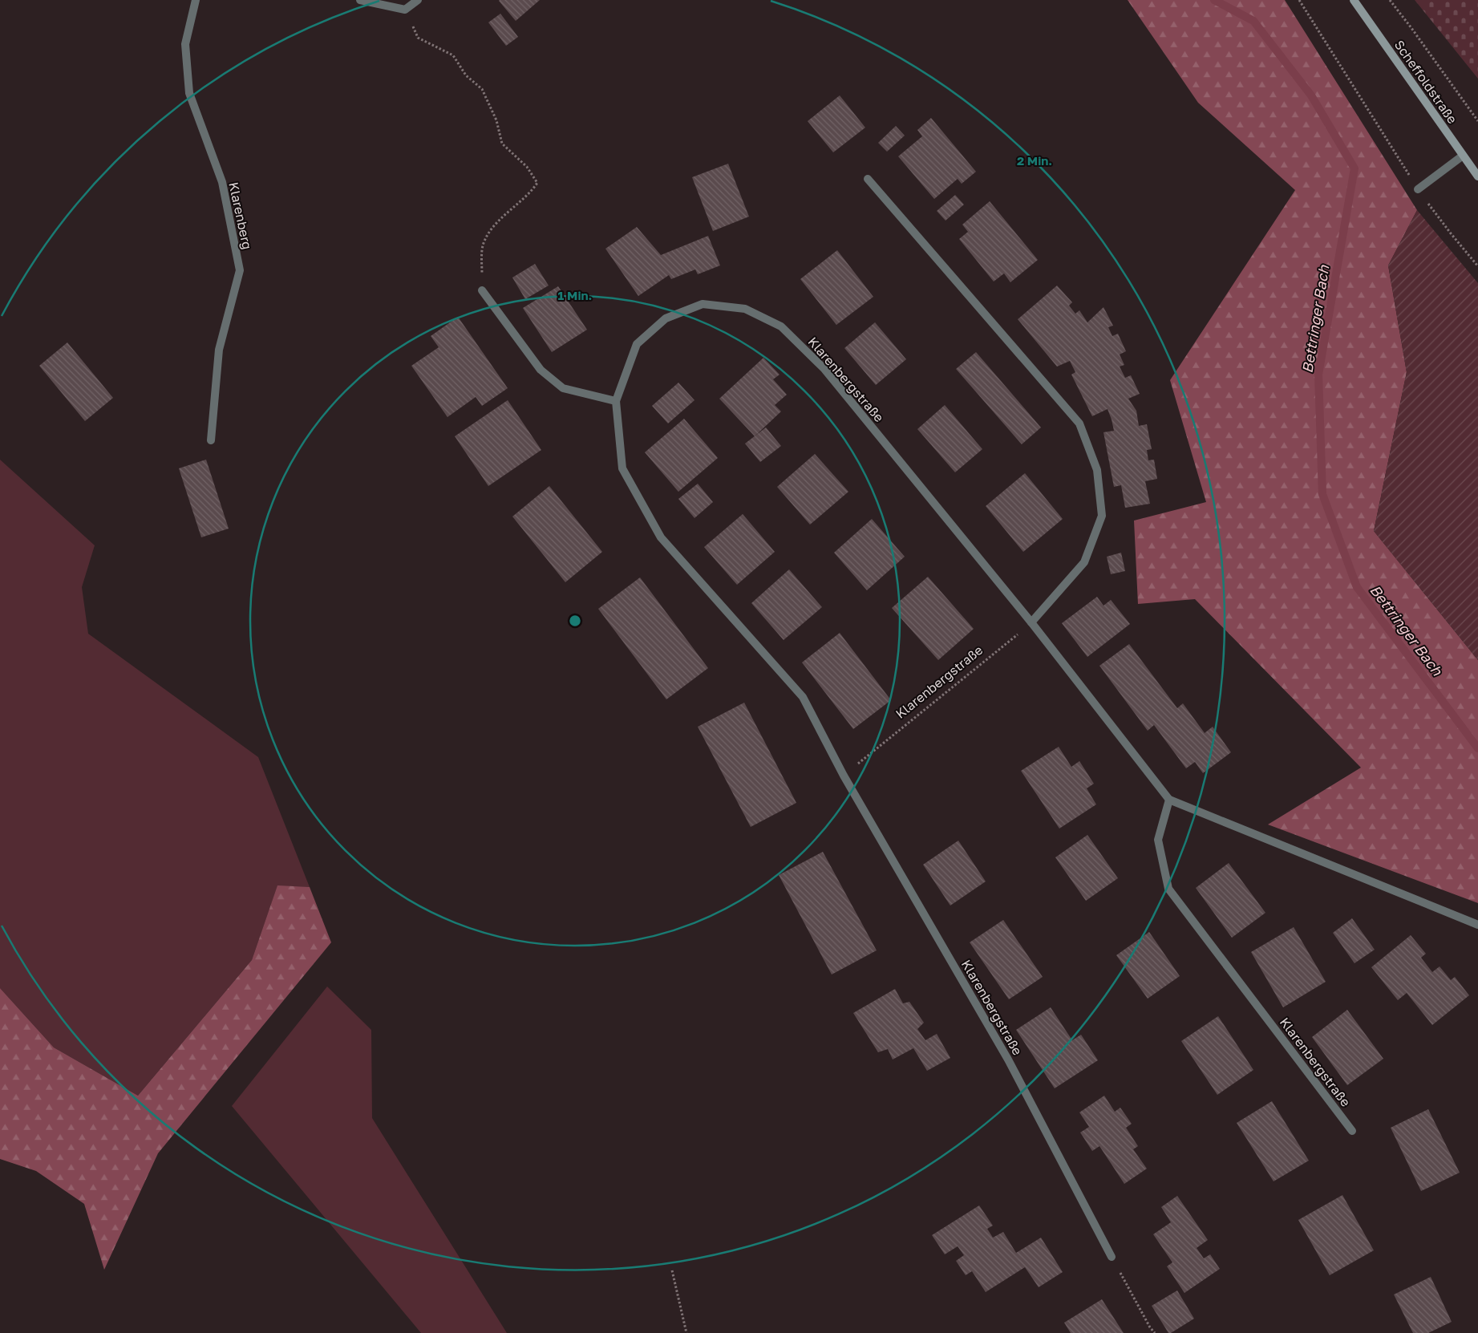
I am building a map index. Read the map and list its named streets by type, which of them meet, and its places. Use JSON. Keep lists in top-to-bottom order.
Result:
{
  "streets": {
    "main road": ["Scheffoldstraße"],
    "street": ["Klarenberg", "Klarenbergstraße"]
  },
  "water": ["Bettringer Bach"],
  "rings": ["2 Min.", "1 Min."]
}
